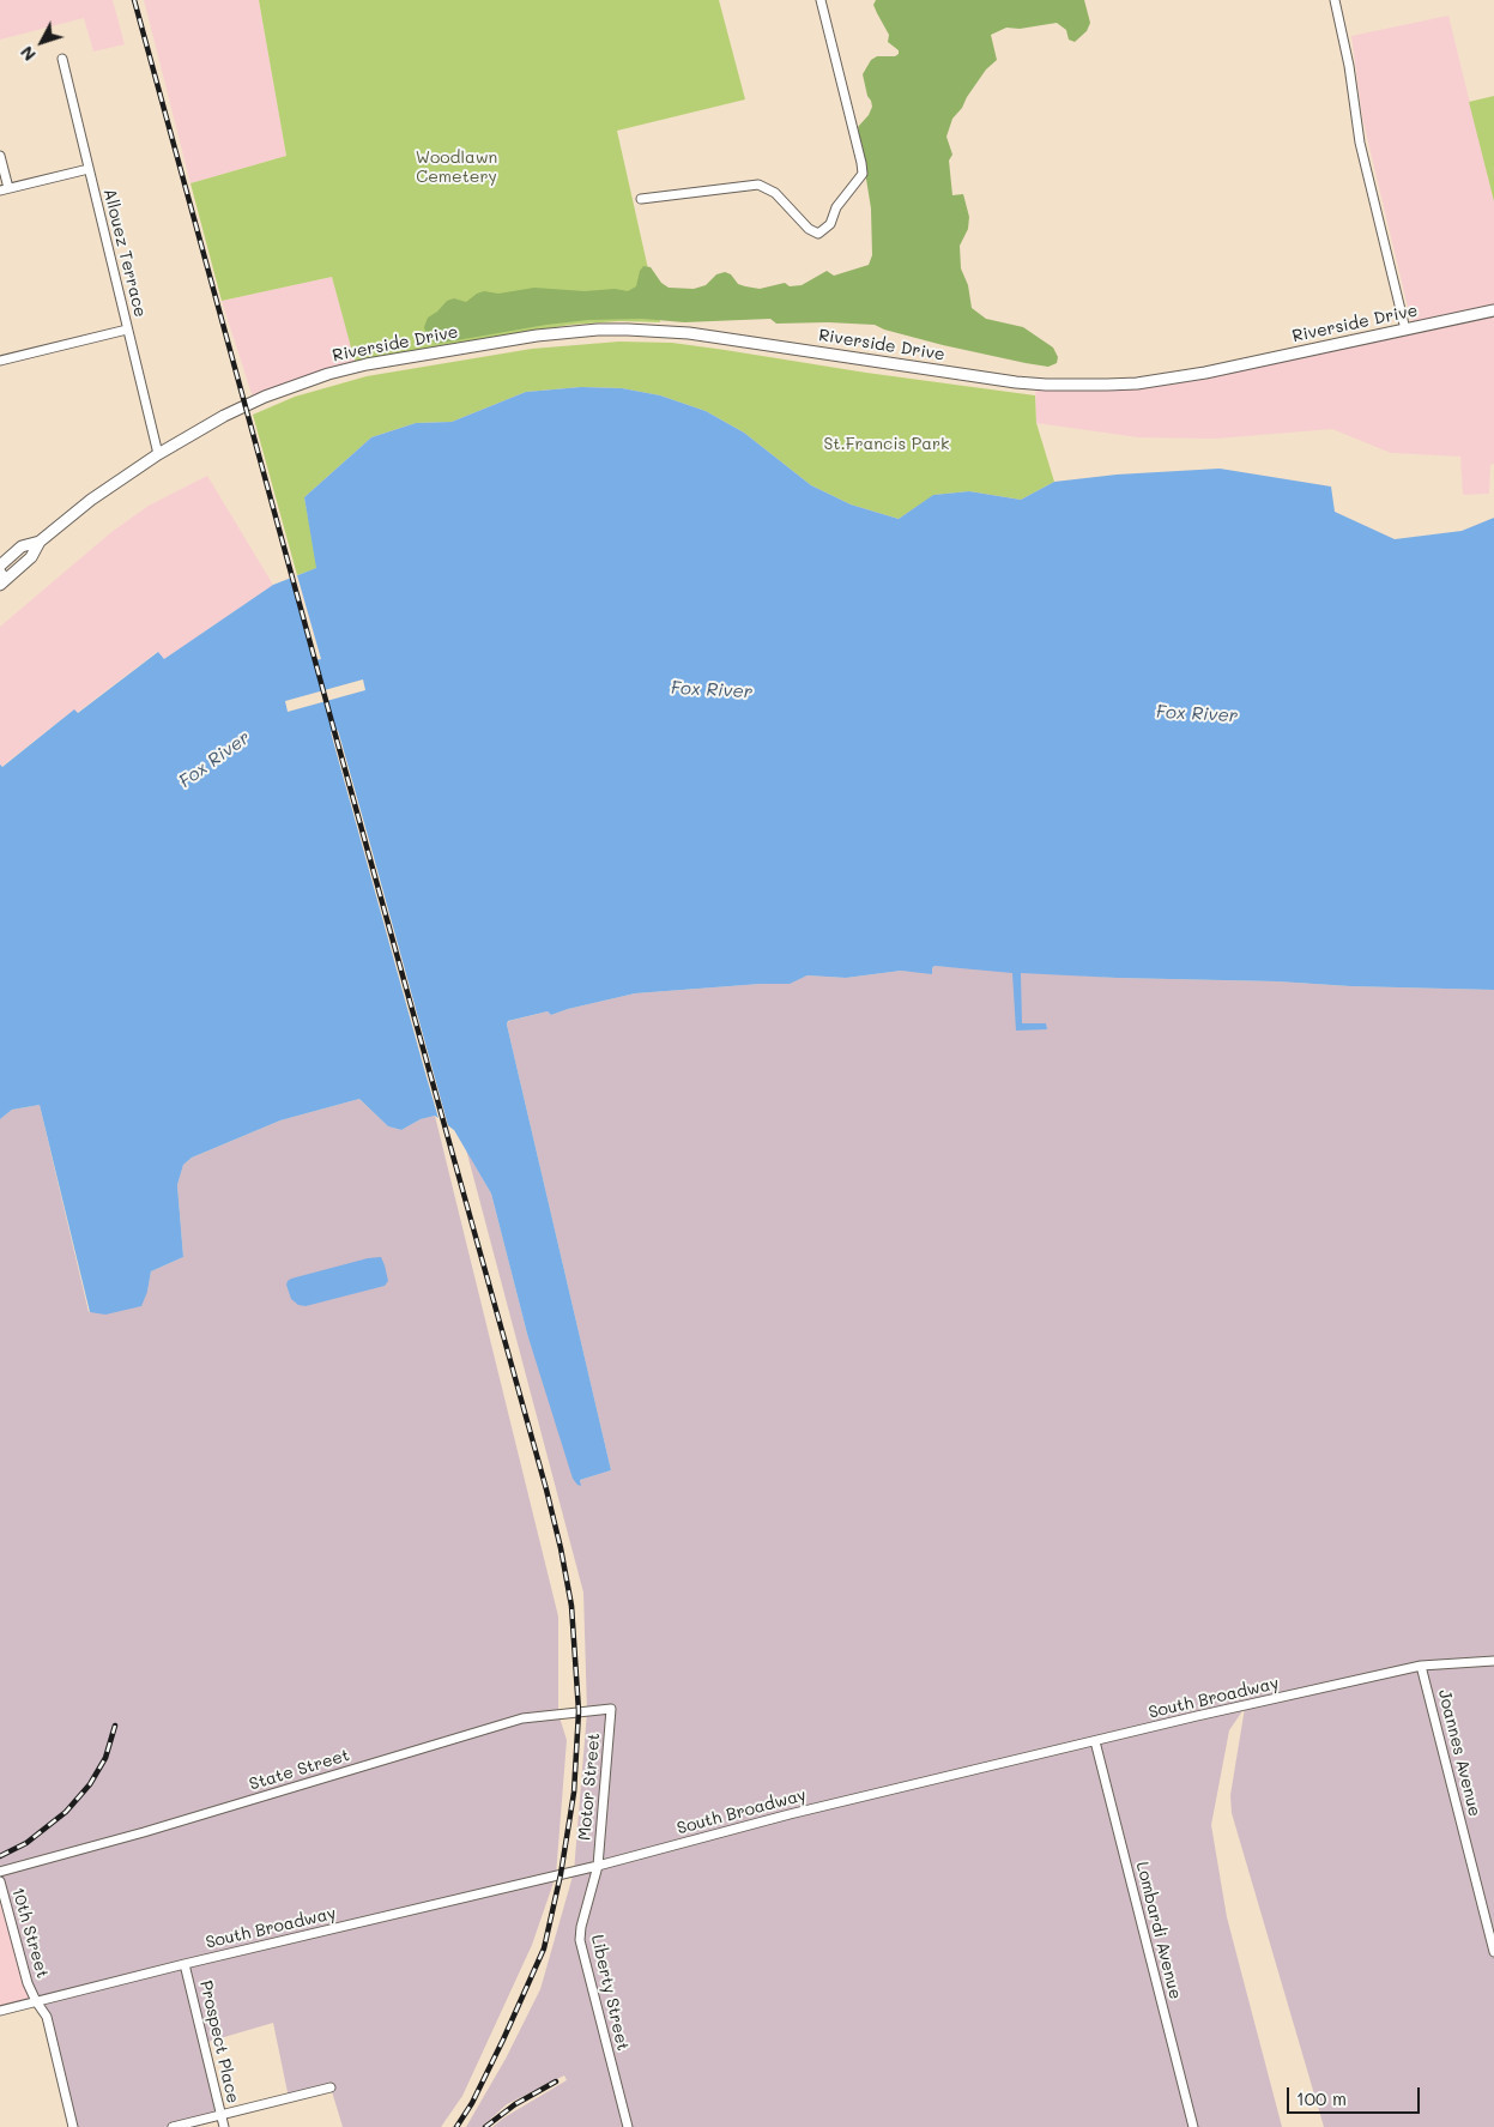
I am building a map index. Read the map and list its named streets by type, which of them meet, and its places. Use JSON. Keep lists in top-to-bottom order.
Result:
{
  "streets": {
    "main road": ["Riverside Drive"],
    "street": [
      "Allouez Terrace",
      "South Broadway",
      "Joannes Avenue",
      "State Street",
      "Motor Street",
      "Lombardi Avenue",
      "10th Street",
      "Liberty Street",
      "Prospect Place"
    ]
  },
  "crossings": [
    ["Allouez Terrace", "Riverside Drive"],
    ["South Broadway", "Joannes Avenue"],
    ["South Broadway", "Motor Street"],
    ["South Broadway", "Lombardi Avenue"],
    ["South Broadway", "10th Street"],
    ["South Broadway", "Liberty Street"],
    ["South Broadway", "Prospect Place"],
    ["State Street", "Motor Street"],
    ["Motor Street", "Liberty Street"]
  ],
  "water": ["Fox River"],
  "parks": ["Woodlawn Cemetery", "St.Francis Park"],
  "scale_bar": "100 m",
  "north": "bottom left"
}
